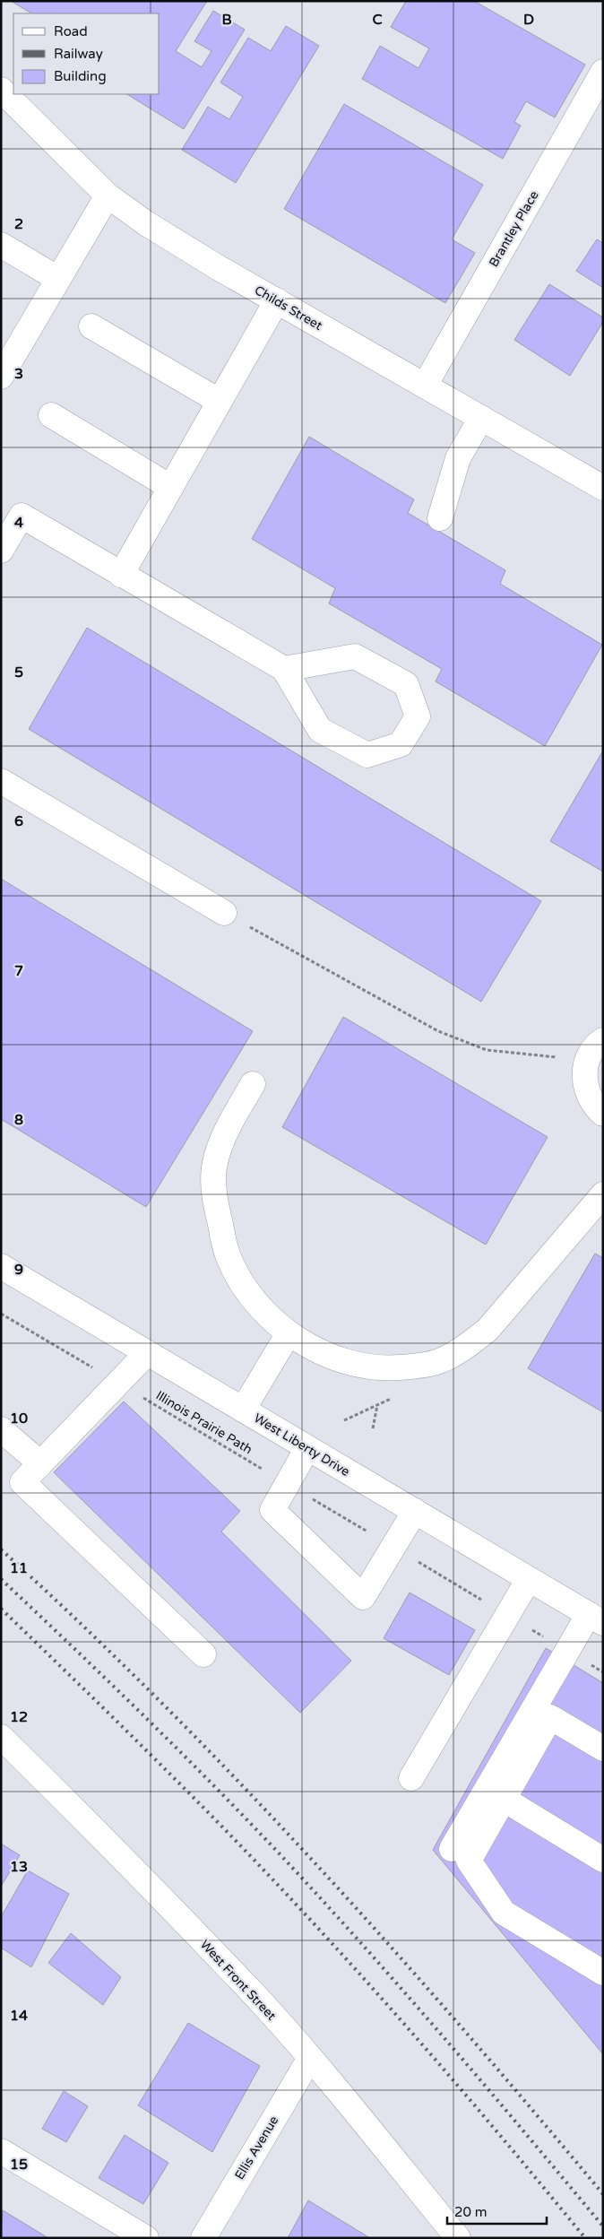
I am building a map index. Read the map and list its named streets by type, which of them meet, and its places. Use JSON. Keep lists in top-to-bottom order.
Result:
{
  "streets": {
    "street": [
      "Brantley Place",
      "Childs Street",
      "West Liberty Drive",
      "West Front Street",
      "Ellis Avenue"
    ],
    "path": ["Illinois Prairie Path"]
  },
  "crossings": [
    ["Brantley Place", "Childs Street"],
    ["West Front Street", "Ellis Avenue"]
  ],
  "legend": ["Road", "Railway", "Building"],
  "scale_bar": "20 m",
  "grid": {
    "columns": ["B", "C", "D"],
    "rows": [
      "2",
      "3",
      "4",
      "5",
      "6",
      "7",
      "8",
      "9",
      "10",
      "11",
      "12",
      "13",
      "14",
      "15"
    ]
  }
}
